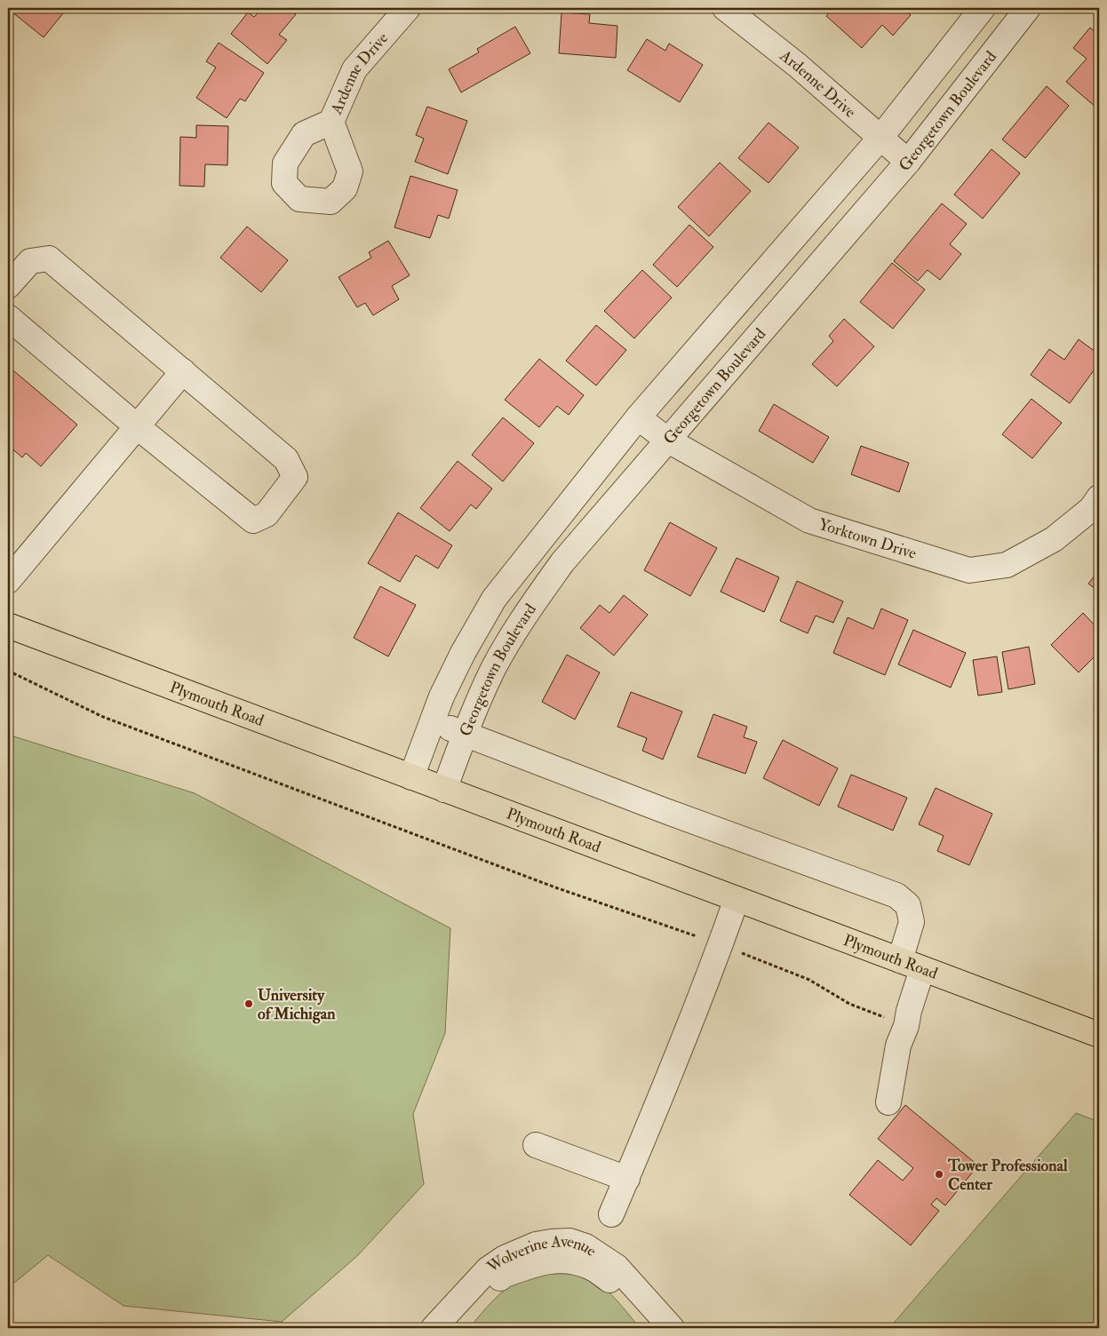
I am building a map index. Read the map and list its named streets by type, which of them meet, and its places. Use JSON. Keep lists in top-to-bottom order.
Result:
{
  "streets": {
    "main road": ["Plymouth Road"],
    "street": [
      "Ardenne Drive",
      "Georgetown Boulevard",
      "Yorktown Drive",
      "Wolverine Avenue"
    ]
  },
  "crossings": [
    ["Ardenne Drive", "Georgetown Boulevard"],
    ["Georgetown Boulevard", "Yorktown Drive"],
    ["Georgetown Boulevard", "Plymouth Road"]
  ],
  "places": ["University of Michigan", "Tower Professional Center"]
}
